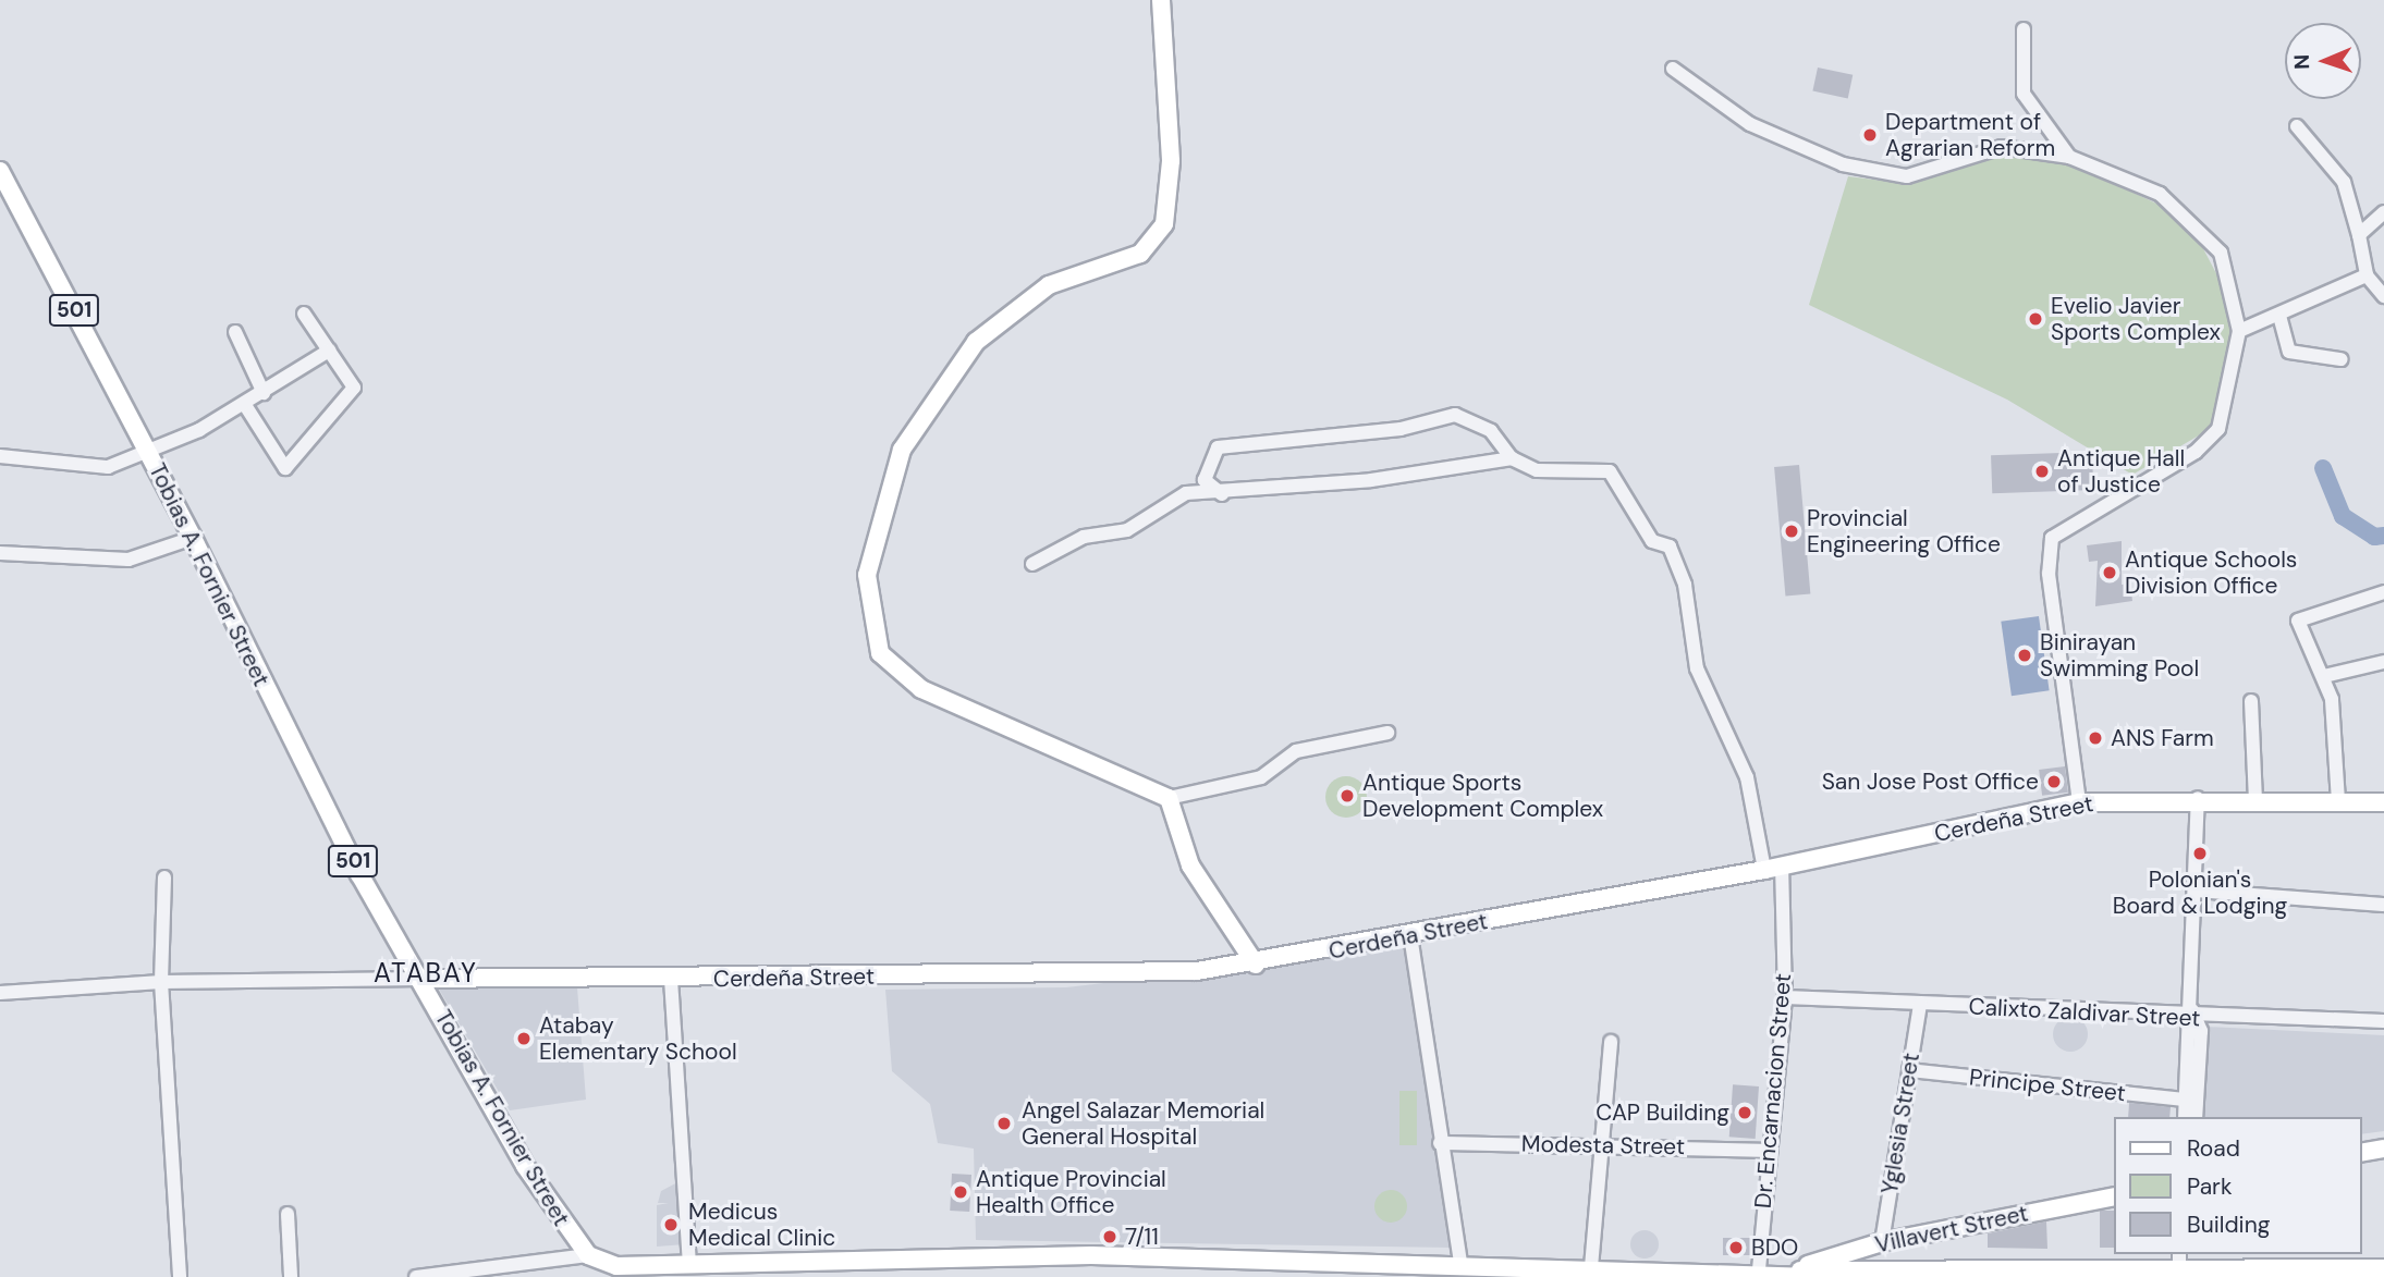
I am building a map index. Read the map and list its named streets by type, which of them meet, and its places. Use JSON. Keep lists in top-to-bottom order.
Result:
{
  "streets": {
    "main road": [
      "501",
      "Tobias A. Fornier Street",
      "Cerdeña Street",
      "Villavert Street"
    ],
    "street": [
      "Calixto Zaldivar Street",
      "Principe Street",
      "Dr. Encarnacion Street",
      "Yglesia Street",
      "Modesta Street"
    ]
  },
  "crossings": [
    ["501", "Tobias A. Fornier Street"],
    ["Tobias A. Fornier Street", "Cerdeña Street"],
    ["Cerdeña Street", "Dr. Encarnacion Street"],
    ["Calixto Zaldivar Street", "Dr. Encarnacion Street"],
    ["Calixto Zaldivar Street", "Yglesia Street"],
    ["Principe Street", "Yglesia Street"],
    ["Dr. Encarnacion Street", "Modesta Street"],
    ["Yglesia Street", "Villavert Street"]
  ],
  "districts": ["ATABAY"],
  "places": [
    "Department of Agrarian Reform",
    "Evelio Javier Sports Complex",
    "Antique Hall of Justice",
    "Provincial Engineering Office",
    "Antique Schools Division Office",
    "Binirayan Swimming Pool",
    "ANS Farm",
    "San Jose Post Office",
    "Antique Sports Development Complex",
    "Polonian's Board & Lodging",
    "Atabay Elementary School",
    "CAP Building",
    "Angel Salazar Memorial General Hospital",
    "Antique Provincial Health Office",
    "Medicus Medical Clinic",
    "7/11",
    "BDO"
  ],
  "legend": ["Road", "Park", "Building"],
  "north": "left"
}
